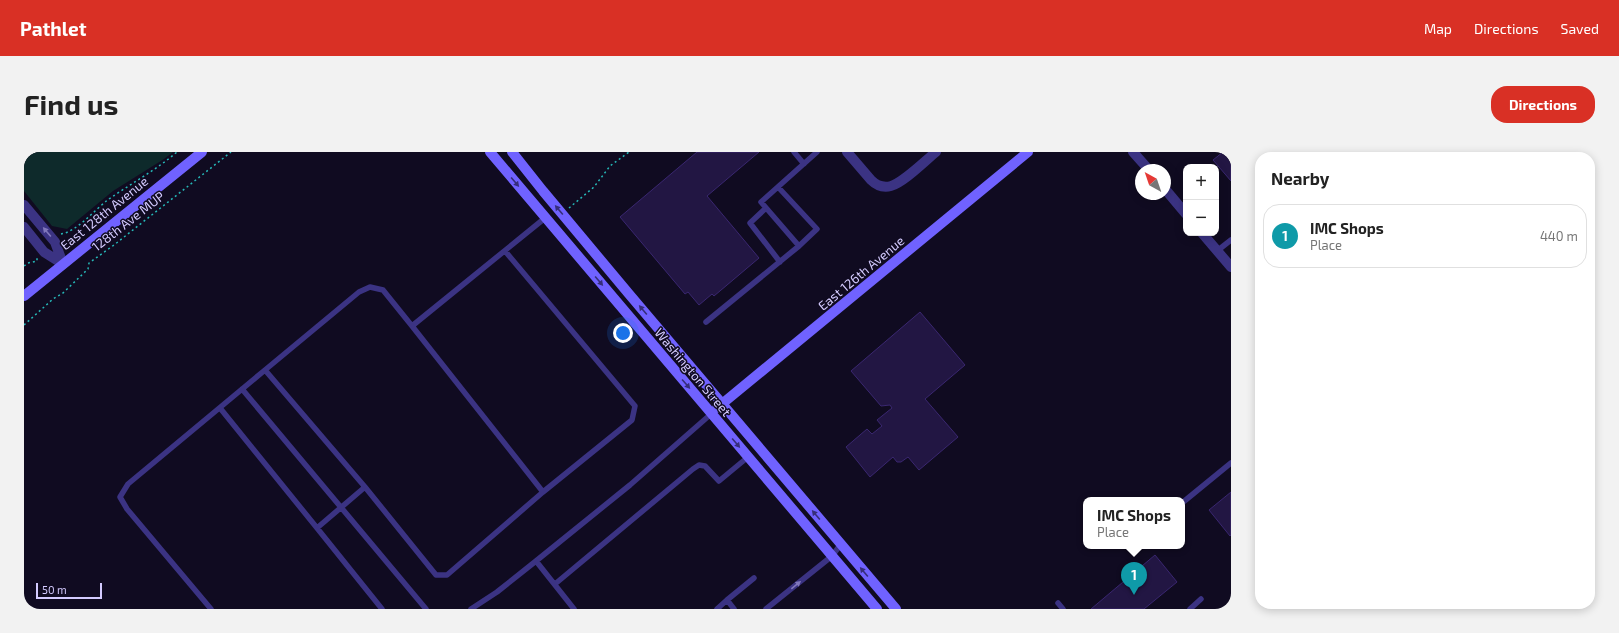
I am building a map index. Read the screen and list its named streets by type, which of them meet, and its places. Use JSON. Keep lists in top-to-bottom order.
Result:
{
  "streets": {
    "main road": ["East 128th Avenue", "East 126th Avenue", "Washington Street"],
    "path": ["128th Ave MUP"]
  },
  "crossings": [
    ["East 126th Avenue", "Washington Street"]
  ],
  "scale_bar": "50 m",
  "north": "top left",
  "page": {
    "header": "Pathlet",
    "nav": ["Map", "Directions", "Saved"],
    "buttons": "Directions",
    "title": "Find us",
    "heading": "Nearby",
    "map_buttons": ["+", "−"],
    "list": [
      {
        "mark": "1",
        "name": "IMC Shops",
        "note": "Place",
        "value": "440 m"
      }
    ],
    "popup": ["IMC Shops", "Place"],
    "pins": "1",
    "scale": "50 m"
  }
}
